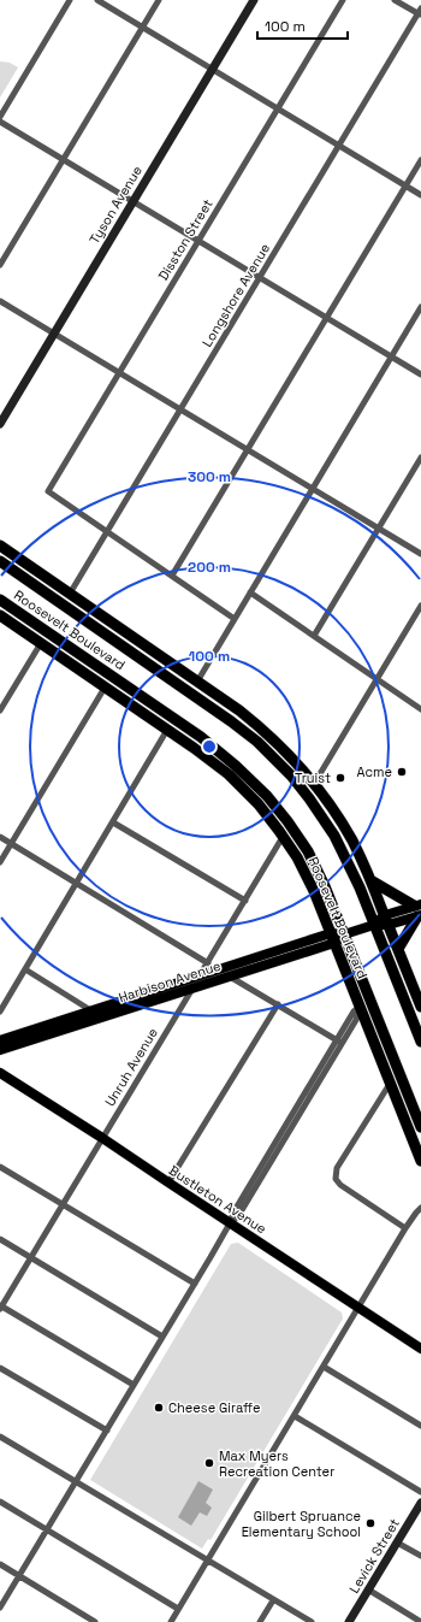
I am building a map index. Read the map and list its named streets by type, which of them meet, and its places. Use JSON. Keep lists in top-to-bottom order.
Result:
{
  "streets": {
    "highway": ["Roosevelt Boulevard"],
    "main road": ["Harbison Avenue", "Bustleton Avenue"],
    "street": [
      "Tyson Avenue",
      "Disston Street",
      "Longshore Avenue",
      "Unruh Avenue",
      "Levick Street"
    ]
  },
  "crossings": [
    ["Disston Street", "Longshore Avenue"],
    ["Roosevelt Boulevard", "Harbison Avenue"],
    ["Roosevelt Boulevard", "Unruh Avenue"],
    ["Harbison Avenue", "Unruh Avenue"],
    ["Unruh Avenue", "Bustleton Avenue"]
  ],
  "places": [
    "Acme",
    "Truist",
    "Cheese Giraffe",
    "Max Myers Recreation Center",
    "Gilbert Spruance Elementary School"
  ],
  "scale_bar": "100 m",
  "rings": ["300 m", "200 m", "100 m"]
}
